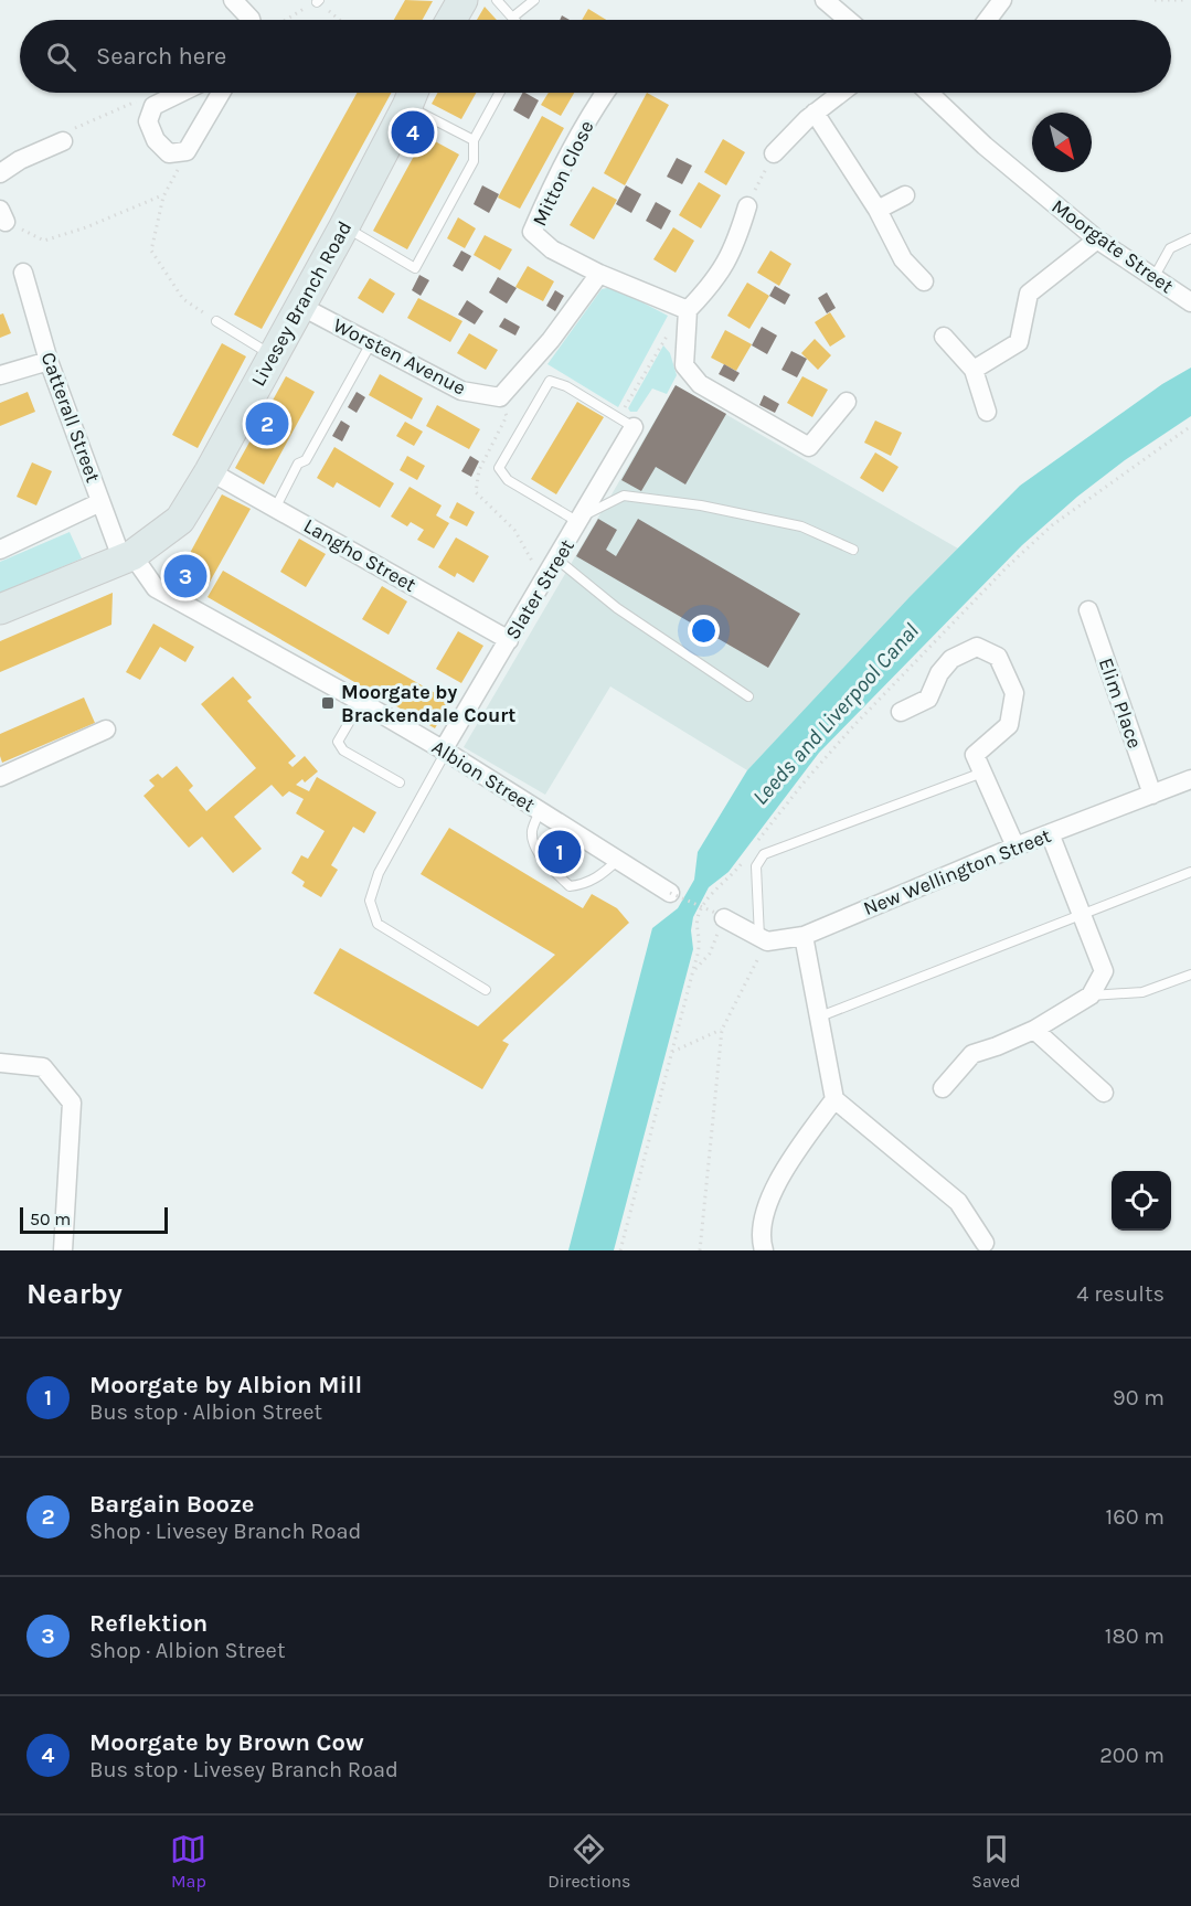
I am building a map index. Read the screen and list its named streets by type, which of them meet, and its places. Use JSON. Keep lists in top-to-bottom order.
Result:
{
  "streets": {
    "main road": ["Livesey Branch Road"],
    "street": [
      "Mitton Close",
      "Moorgate Street",
      "Worsten Avenue",
      "Catterall Street",
      "Langho Street",
      "Slater Street",
      "Elim Place",
      "Albion Street",
      "New Wellington Street"
    ]
  },
  "crossings": [
    ["Mitton Close", "Worsten Avenue"],
    ["Livesey Branch Road", "Worsten Avenue"],
    ["Livesey Branch Road", "Catterall Street"],
    ["Livesey Branch Road", "Langho Street"],
    ["Livesey Branch Road", "Albion Street"],
    ["Catterall Street", "Albion Street"],
    ["Langho Street", "Slater Street"],
    ["Slater Street", "Albion Street"],
    ["Elim Place", "New Wellington Street"]
  ],
  "water": ["Leeds and Liverpool Canal"],
  "places": {
    "transit": ["Moorgate by Brackendale Court"]
  },
  "scale_bar": "50 m",
  "north": "bottom right",
  "page": {
    "search": "Search here",
    "pins": [
      "4",
      "2",
      "3",
      "1"
    ],
    "scale": "50 m",
    "heading": ["Nearby", "4 results"],
    "list": [
      {
        "mark": "1",
        "name": "Moorgate by Albion Mill",
        "note": "Bus stop · Albion Street",
        "value": "90 m"
      },
      {
        "mark": "2",
        "name": "Bargain Booze",
        "note": "Shop · Livesey Branch Road",
        "value": "160 m"
      },
      {
        "mark": "3",
        "name": "Reflektion",
        "note": "Shop · Albion Street",
        "value": "180 m"
      },
      {
        "mark": "4",
        "name": "Moorgate by Brown Cow",
        "note": "Bus stop · Livesey Branch Road",
        "value": "200 m"
      }
    ],
    "nav": ["Map", "Directions", "Saved"]
  }
}
